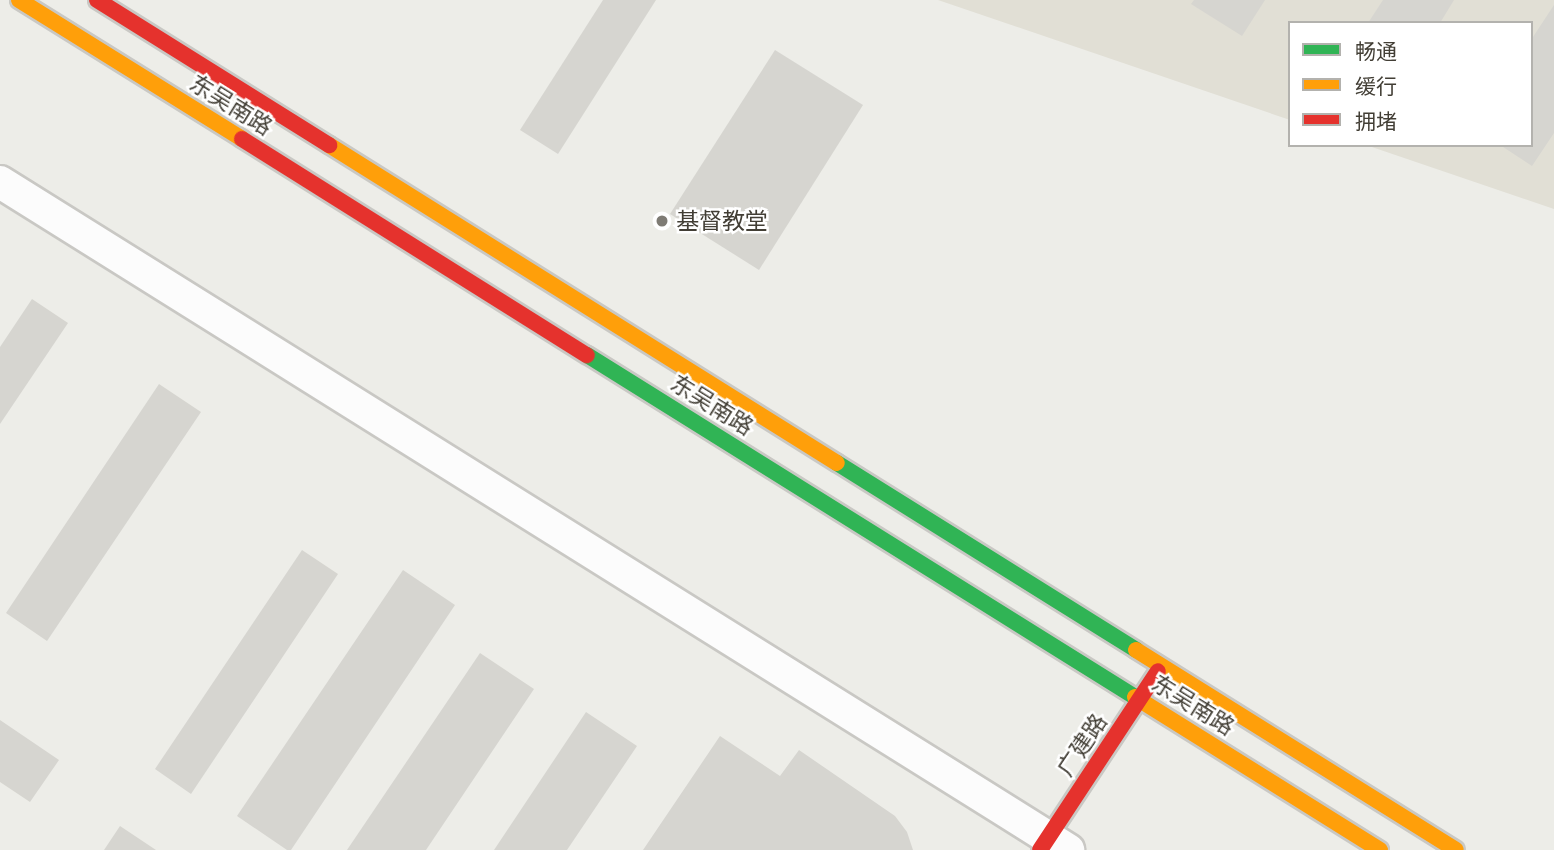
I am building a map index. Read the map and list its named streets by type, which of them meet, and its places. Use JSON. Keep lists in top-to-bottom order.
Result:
{
  "streets": {
    "main road": ["东吴南路", "广建路"]
  },
  "crossings": [
    ["东吴南路", "广建路"]
  ],
  "places": ["基督教堂"],
  "legend": ["畅通", "缓行", "拥堵"]
}
